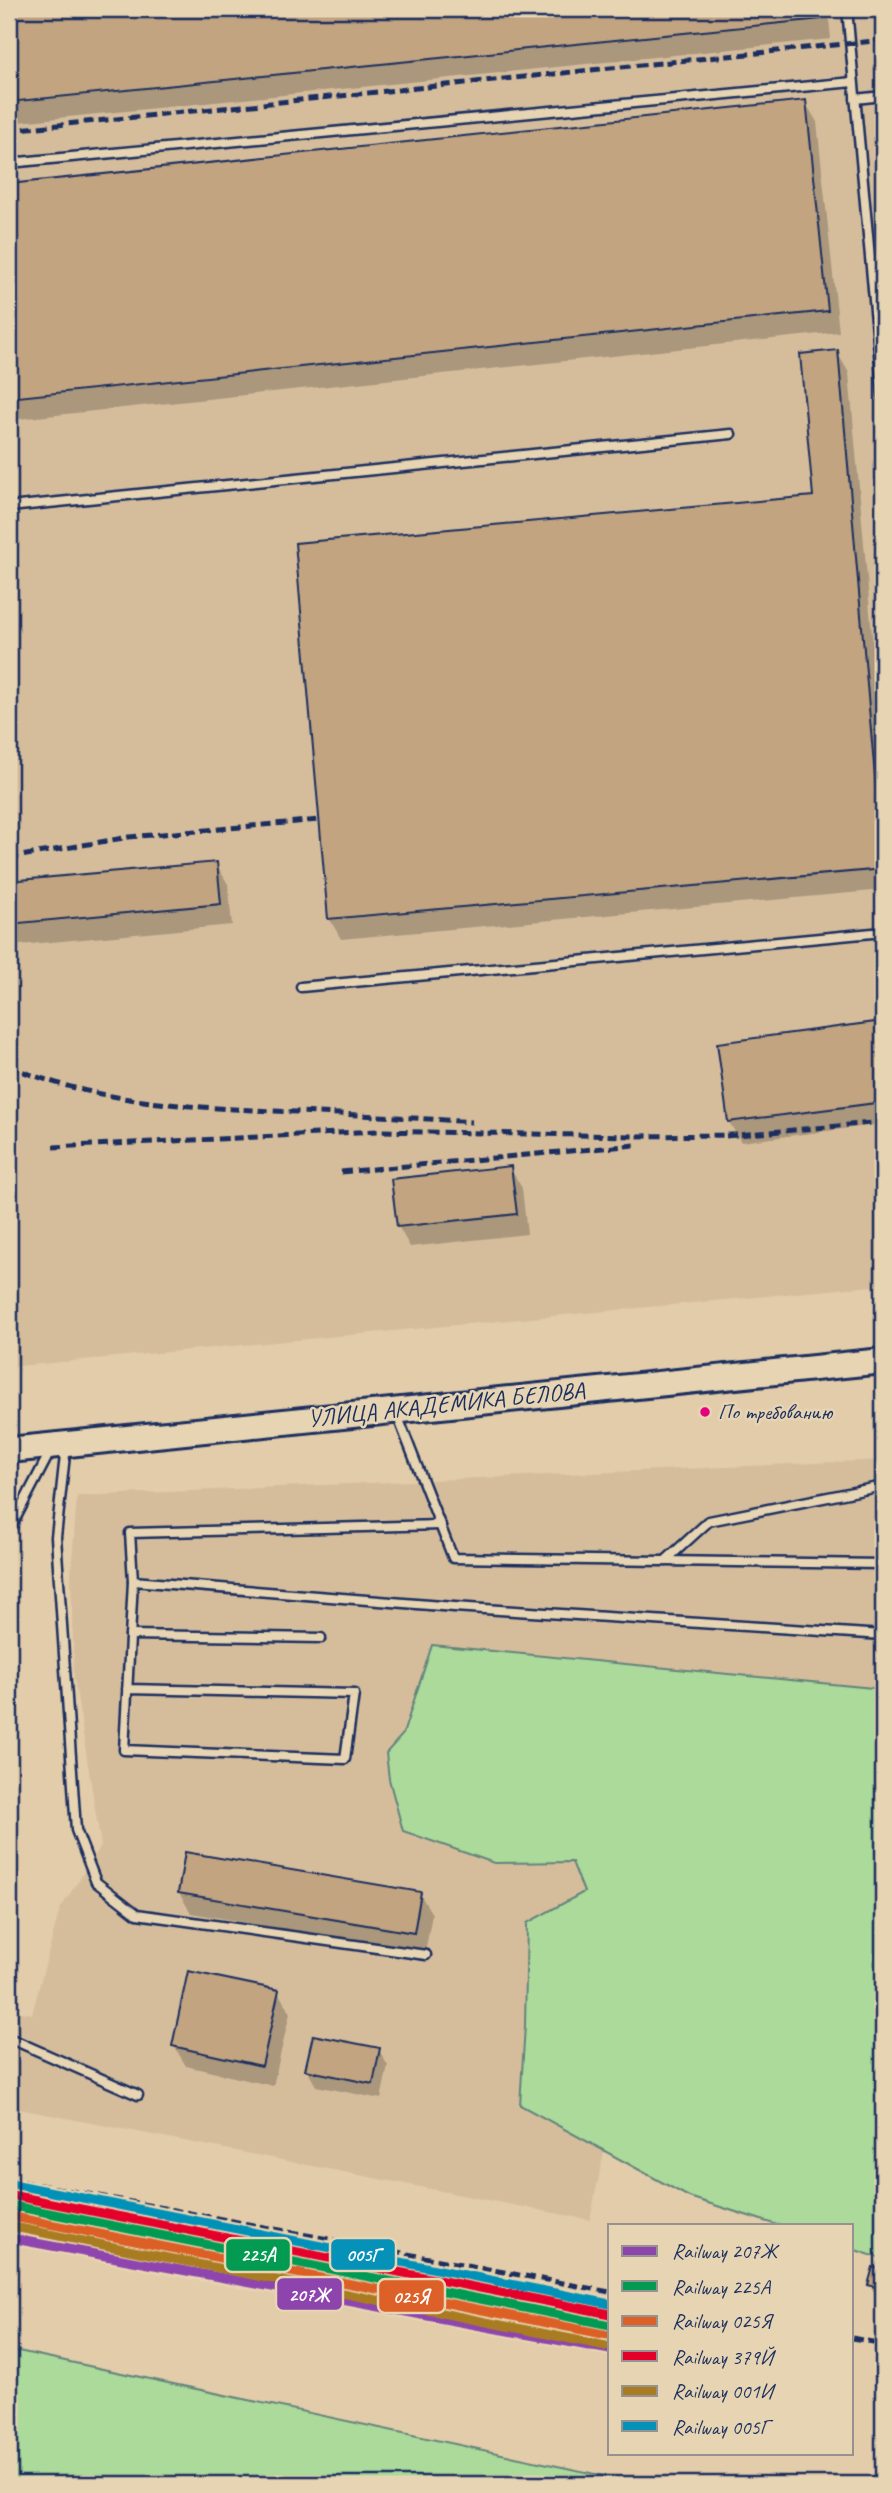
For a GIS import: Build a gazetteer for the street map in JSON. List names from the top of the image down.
{
  "streets": {
    "main road": ["УЛИЦА АКАДЕМИКА БЕЛОВА"]
  },
  "places": ["По требованию"],
  "lines": [
    "rail line 005Г",
    "rail line 379Й",
    "rail line 225А",
    "rail line 025Я",
    "rail line 001И",
    "rail line 207Ж"
  ],
  "legend": [
    "Railway 207Ж",
    "Railway 225А",
    "Railway 025Я",
    "Railway 379Й",
    "Railway 001И",
    "Railway 005Г"
  ]
}
